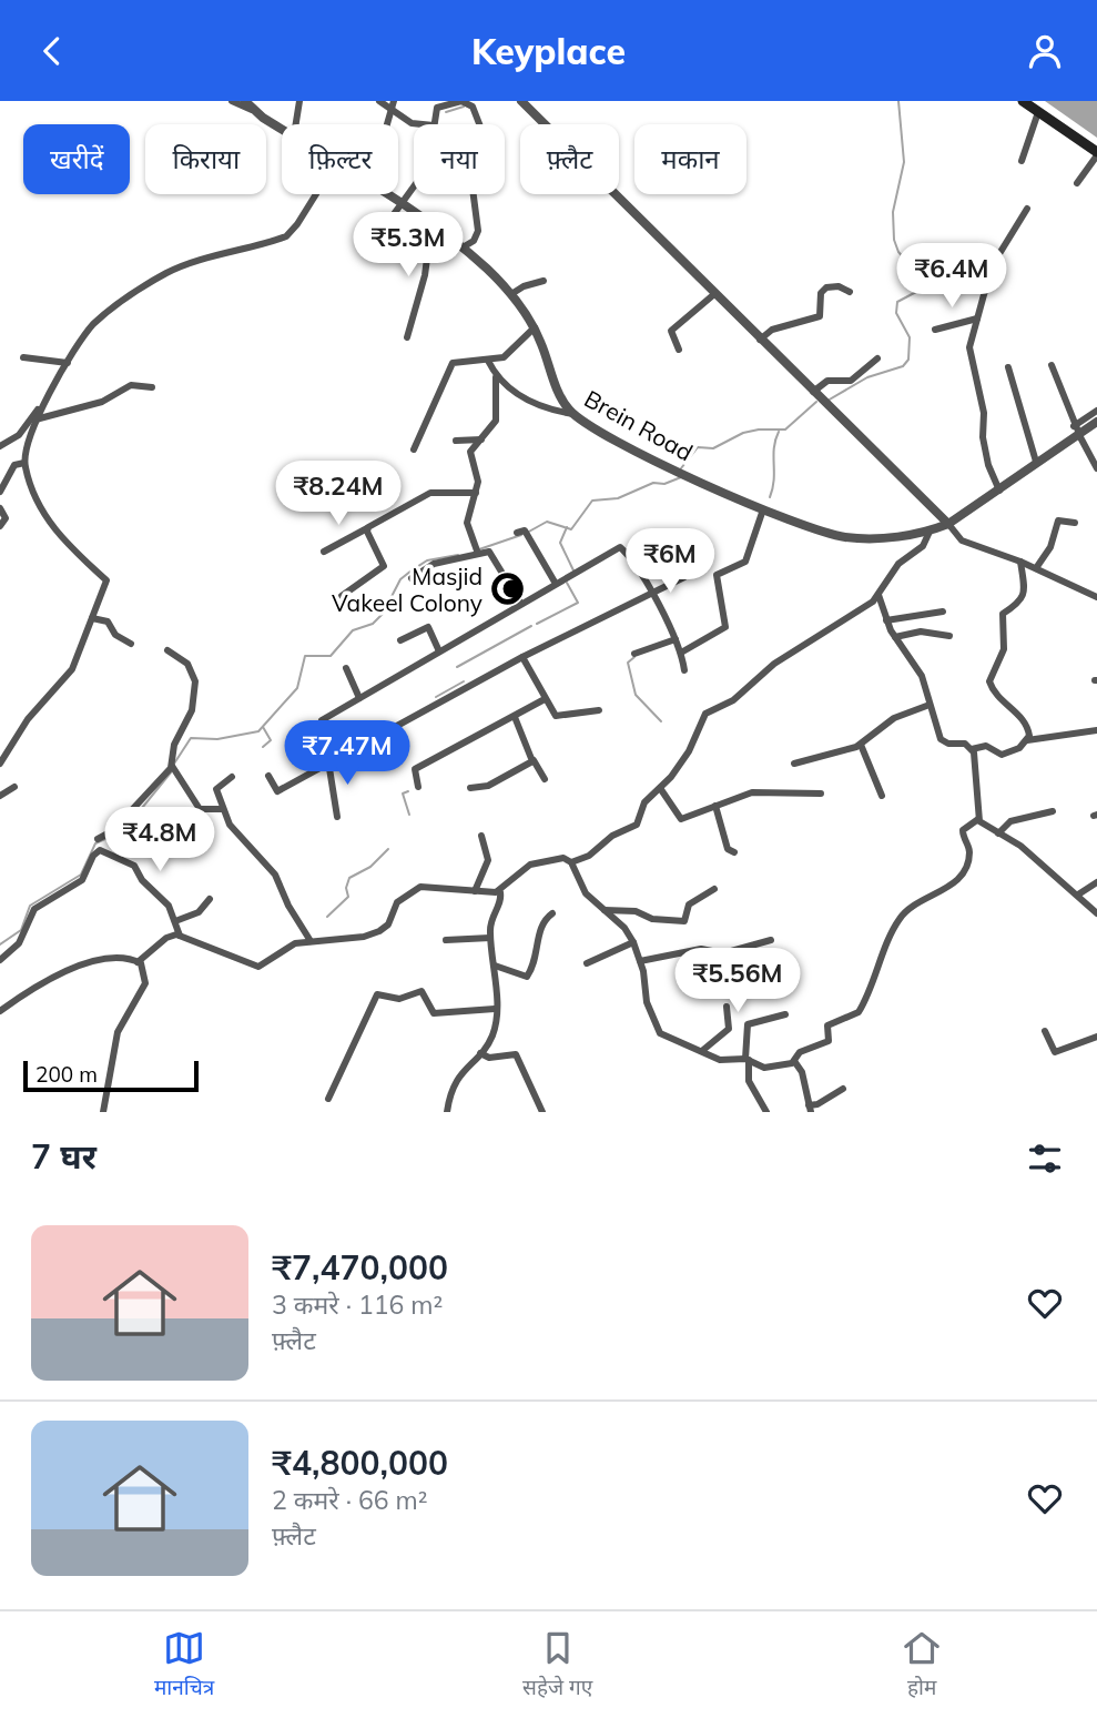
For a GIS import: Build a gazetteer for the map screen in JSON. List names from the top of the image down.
{
  "streets": {
    "street": ["Brein Road"]
  },
  "places": {
    "mosque": ["Masjid Vakeel Colony"]
  },
  "scale_bar": "200 m",
  "page": {
    "header": "Keyplace",
    "chip": [
      "खरीदें",
      "किराया",
      "फ़िल्टर",
      "नया",
      "फ़्लैट",
      "मकान"
    ],
    "price": [
      "₹5.3M",
      "₹6.4M",
      "₹8.24M",
      "₹6M",
      "₹7.47M",
      "₹4.8M",
      "₹5.56M"
    ],
    "scale": "200 m",
    "heading": "7 घर",
    "list": [
      {
        "name": "₹7,470,000",
        "note": "3 कमरे · 116 m² · फ़्लैट"
      },
      {
        "name": "₹4,800,000",
        "note": "2 कमरे · 66 m² · फ़्लैट"
      }
    ],
    "tabs": ["मानचित्र", "सहेजे गए", "होम"]
  }
}
